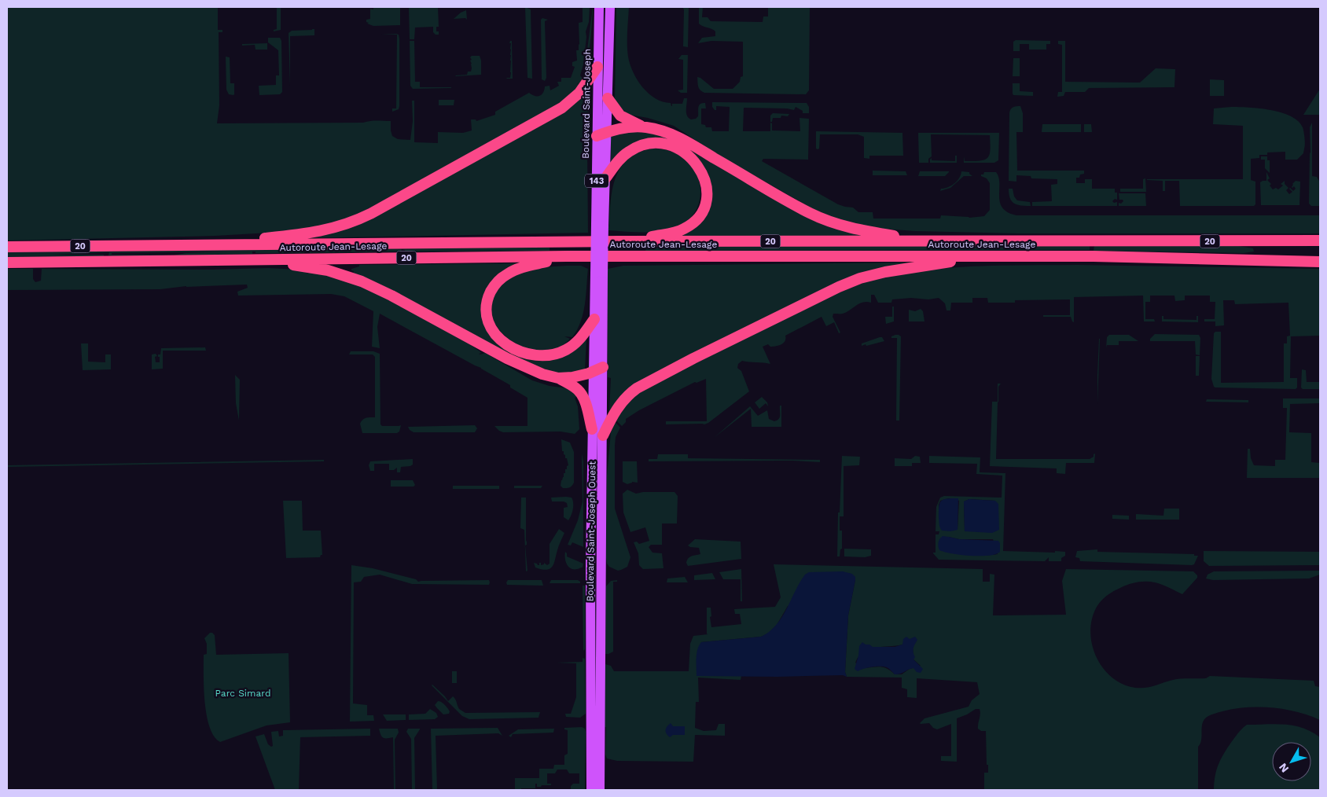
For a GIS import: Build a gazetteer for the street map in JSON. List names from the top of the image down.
{
  "streets": {
    "highway": ["20", "Autoroute Jean-Lesage"],
    "main road": ["Boulevard Saint-Joseph", "143", "Boulevard Saint-Joseph Ouest"]
  },
  "crossings": [
    ["Boulevard Saint-Joseph", "Boulevard Saint-Joseph Ouest"]
  ],
  "parks": ["Parc Simard"],
  "north": "bottom left"
}
